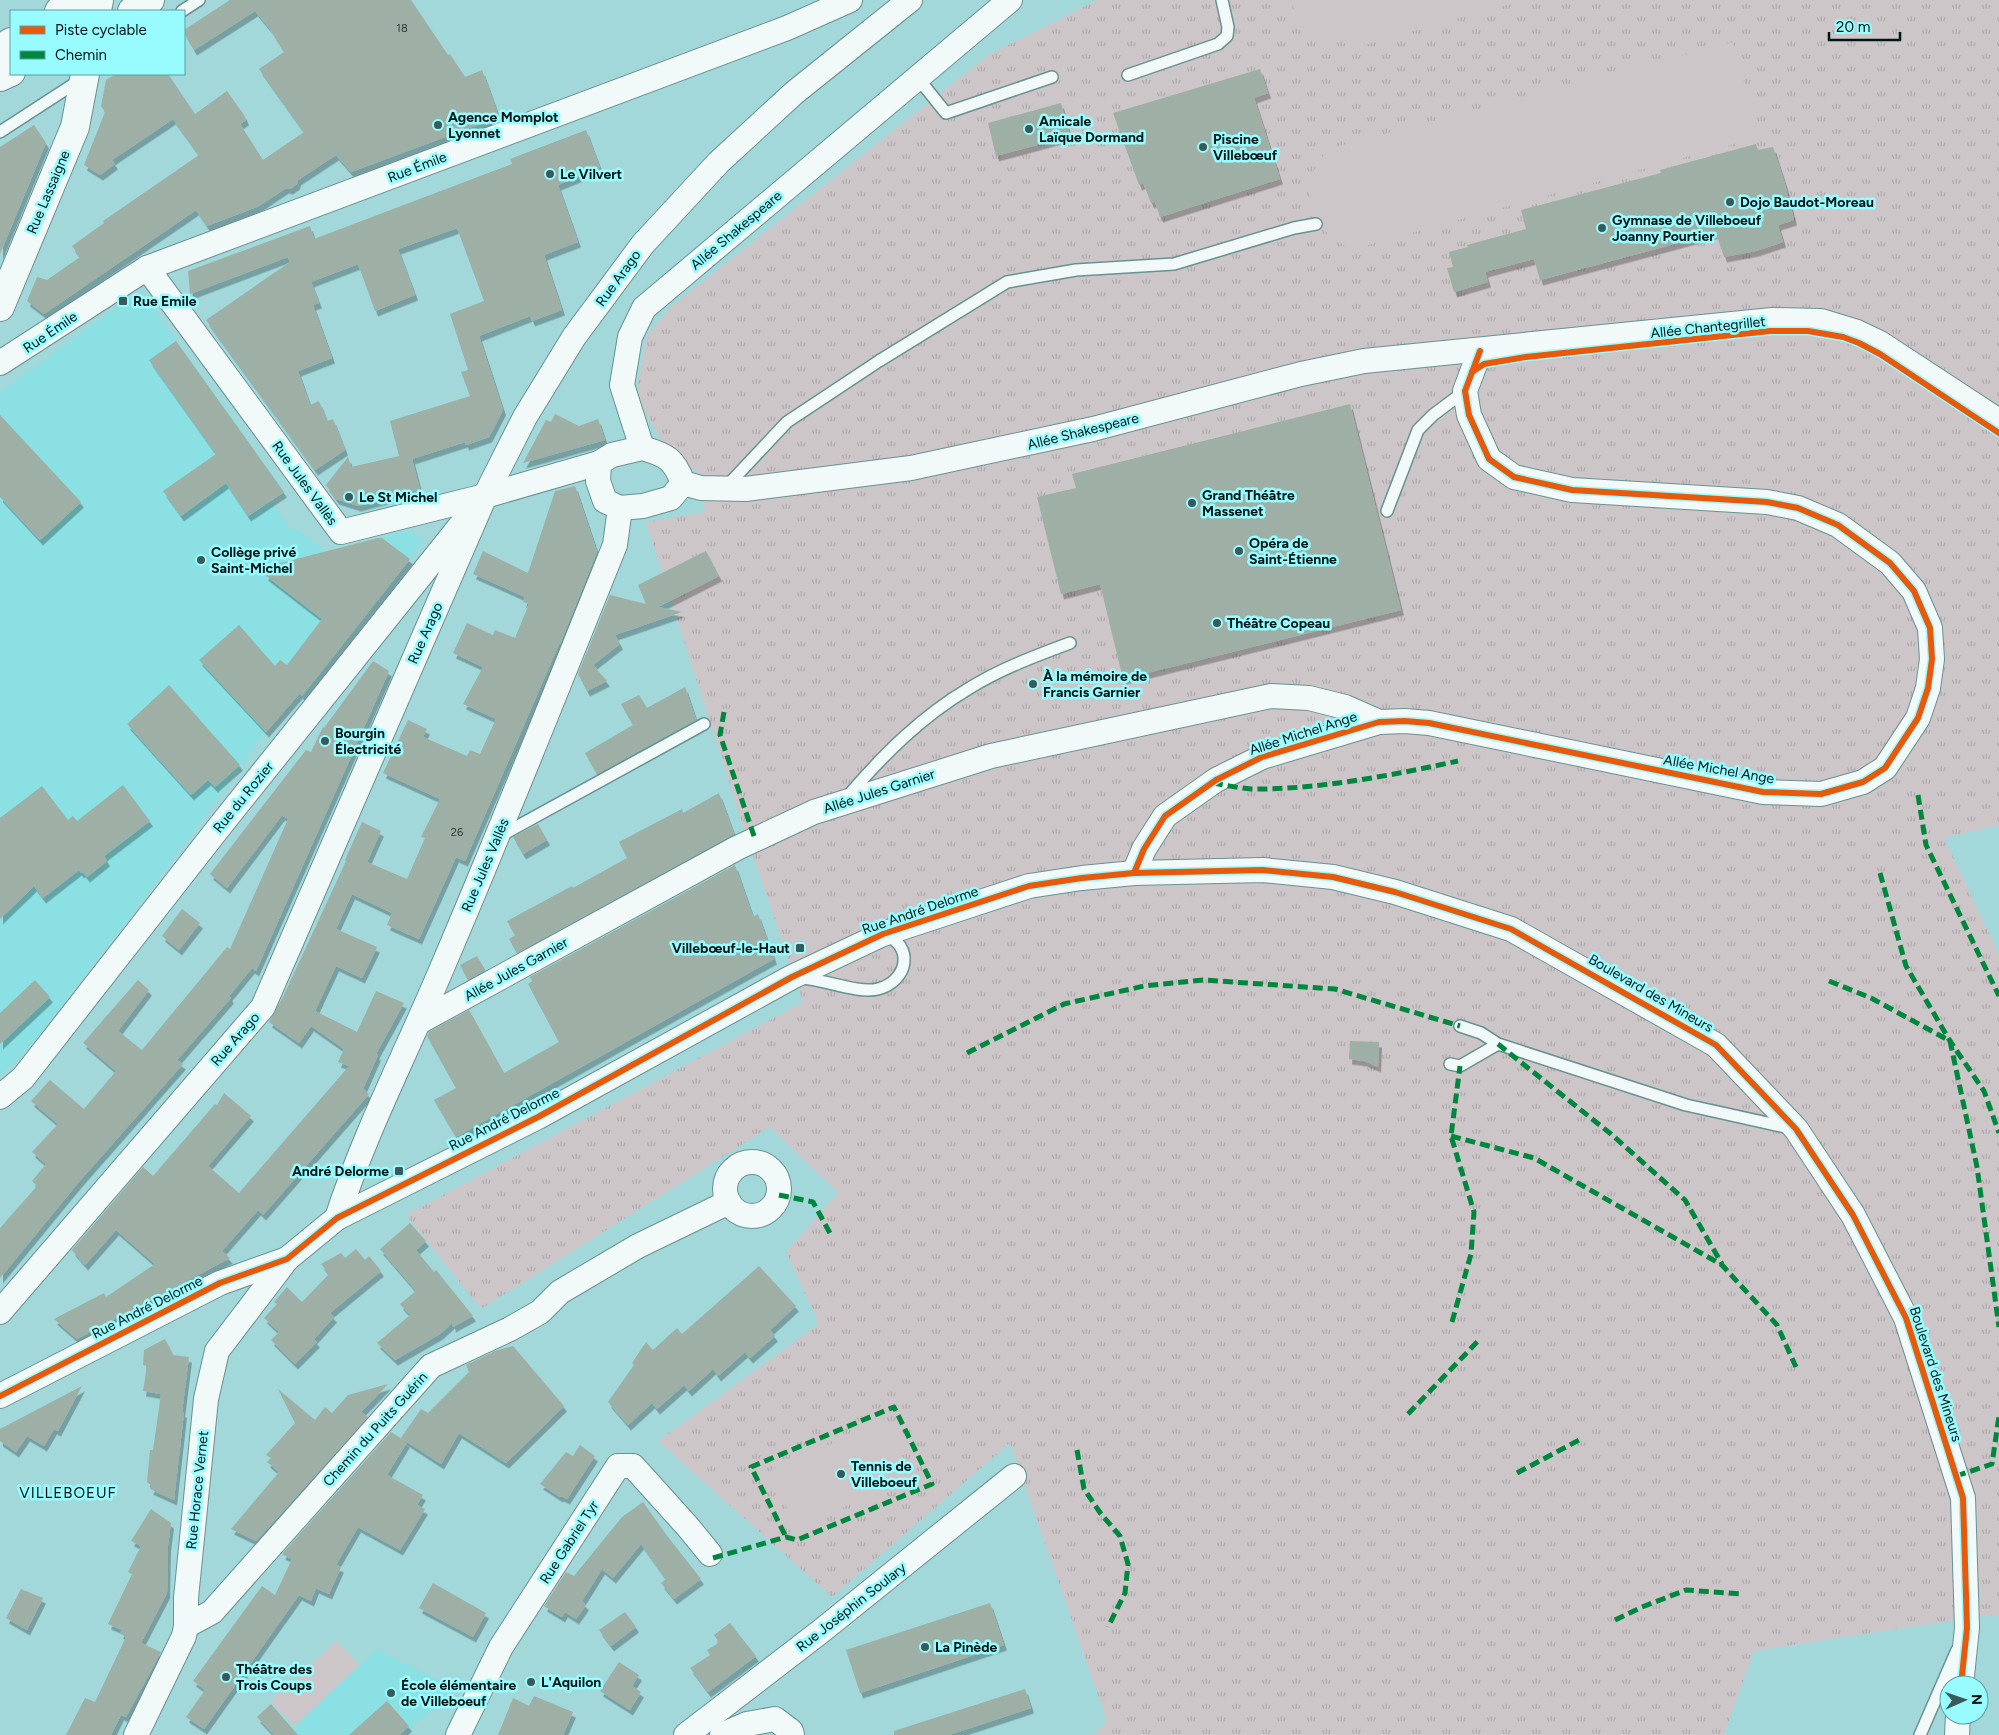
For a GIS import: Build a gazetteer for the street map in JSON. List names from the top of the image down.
{
  "streets": {
    "street": [
      "Rue Émile",
      "Rue Lassaigne",
      "Allée Shakespeare",
      "Rue Arago",
      "Allée Chantegrillet",
      "Rue Jules Vallès",
      "Allée Michel Ange",
      "Allée Jules Garnier",
      "Rue du Rozier",
      "Rue André Delorme",
      "Boulevard des Mineurs",
      "Chemin du Puits Guérin",
      "Rue Horace Vernet",
      "Rue Gabriel Tyr",
      "Rue Joséphin Soulary"
    ]
  },
  "crossings": [
    ["Rue Émile", "Rue Jules Vallès"],
    ["Allée Shakespeare", "Allée Chantegrillet"],
    ["Allée Shakespeare", "Rue Jules Vallès"],
    ["Allée Shakespeare", "Allée Michel Ange"],
    ["Rue Arago", "Rue Jules Vallès"],
    ["Rue Arago", "Rue du Rozier"],
    ["Allée Chantegrillet", "Allée Michel Ange"],
    ["Rue Jules Vallès", "Allée Jules Garnier"],
    ["Rue Jules Vallès", "Rue du Rozier"],
    ["Rue Jules Vallès", "Rue André Delorme"],
    ["Allée Michel Ange", "Allée Jules Garnier"],
    ["Allée Michel Ange", "Boulevard des Mineurs"],
    ["Rue André Delorme", "Boulevard des Mineurs"],
    ["Rue André Delorme", "Rue Horace Vernet"],
    ["Chemin du Puits Guérin", "Rue Horace Vernet"]
  ],
  "districts": ["VILLEBOEUF"],
  "places": {
    "other": [
      "Agence Momplot Lyonnet",
      "Amicale Laïque Dormand",
      "Piscine Villebœuf",
      "Le Vilvert",
      "Dojo Baudot-Moreau",
      "Gymnase de Villeboeuf Joanny Pourtier",
      "Le St Michel",
      "Grand Théâtre Massenet",
      "Opéra de Saint-Étienne",
      "Collège privé Saint-Michel",
      "Théâtre Copeau",
      "À la mémoire de Francis Garnier",
      "Bourgin Électricité",
      "Tennis de Villeboeuf",
      "La Pinède",
      "Théâtre des Trois Coups",
      "L'Aquilon",
      "École élémentaire de Villeboeuf"
    ],
    "transit": ["Rue Emile", "Villebœuf-le-Haut", "André Delorme"]
  },
  "house_numbers": ["18", "26"],
  "legend": ["Piste cyclable", "Chemin"],
  "scale_bar": "20 m",
  "north": "right"
}
